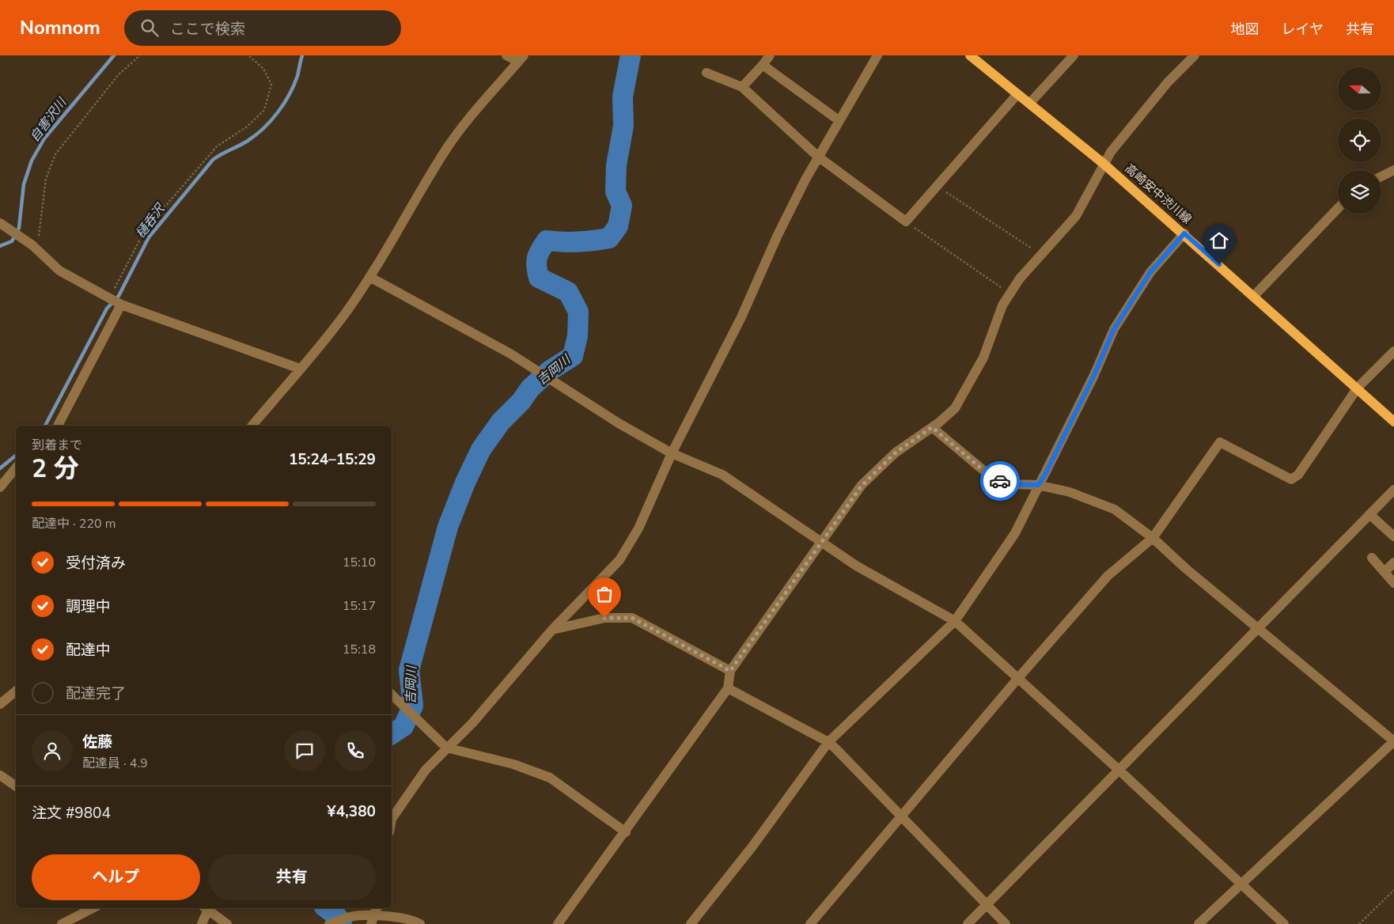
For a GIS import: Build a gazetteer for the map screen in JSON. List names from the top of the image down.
{
  "streets": {
    "main road": ["高崎安中渋川線"]
  },
  "water": ["自害沢川", "樋呑沢", "吉岡川"],
  "north": "left",
  "page": {
    "header": "Nomnom",
    "search": "ここで検索",
    "nav": ["地図", "レイヤ", "共有"],
    "heading": ["2 分", "到着まで", "15:24–15:29"],
    "panel": [
      "佐藤",
      "配達員 · 4.9",
      "注文 #9804",
      "¥4,380"
    ],
    "bar": "配達中 · 220 m",
    "list": [
      ["受付済み", "15:10"],
      ["調理中", "15:17"],
      ["配達中", "15:18"],
      "配達完了"
    ],
    "buttons": ["ヘルプ", "共有"]
  }
}
